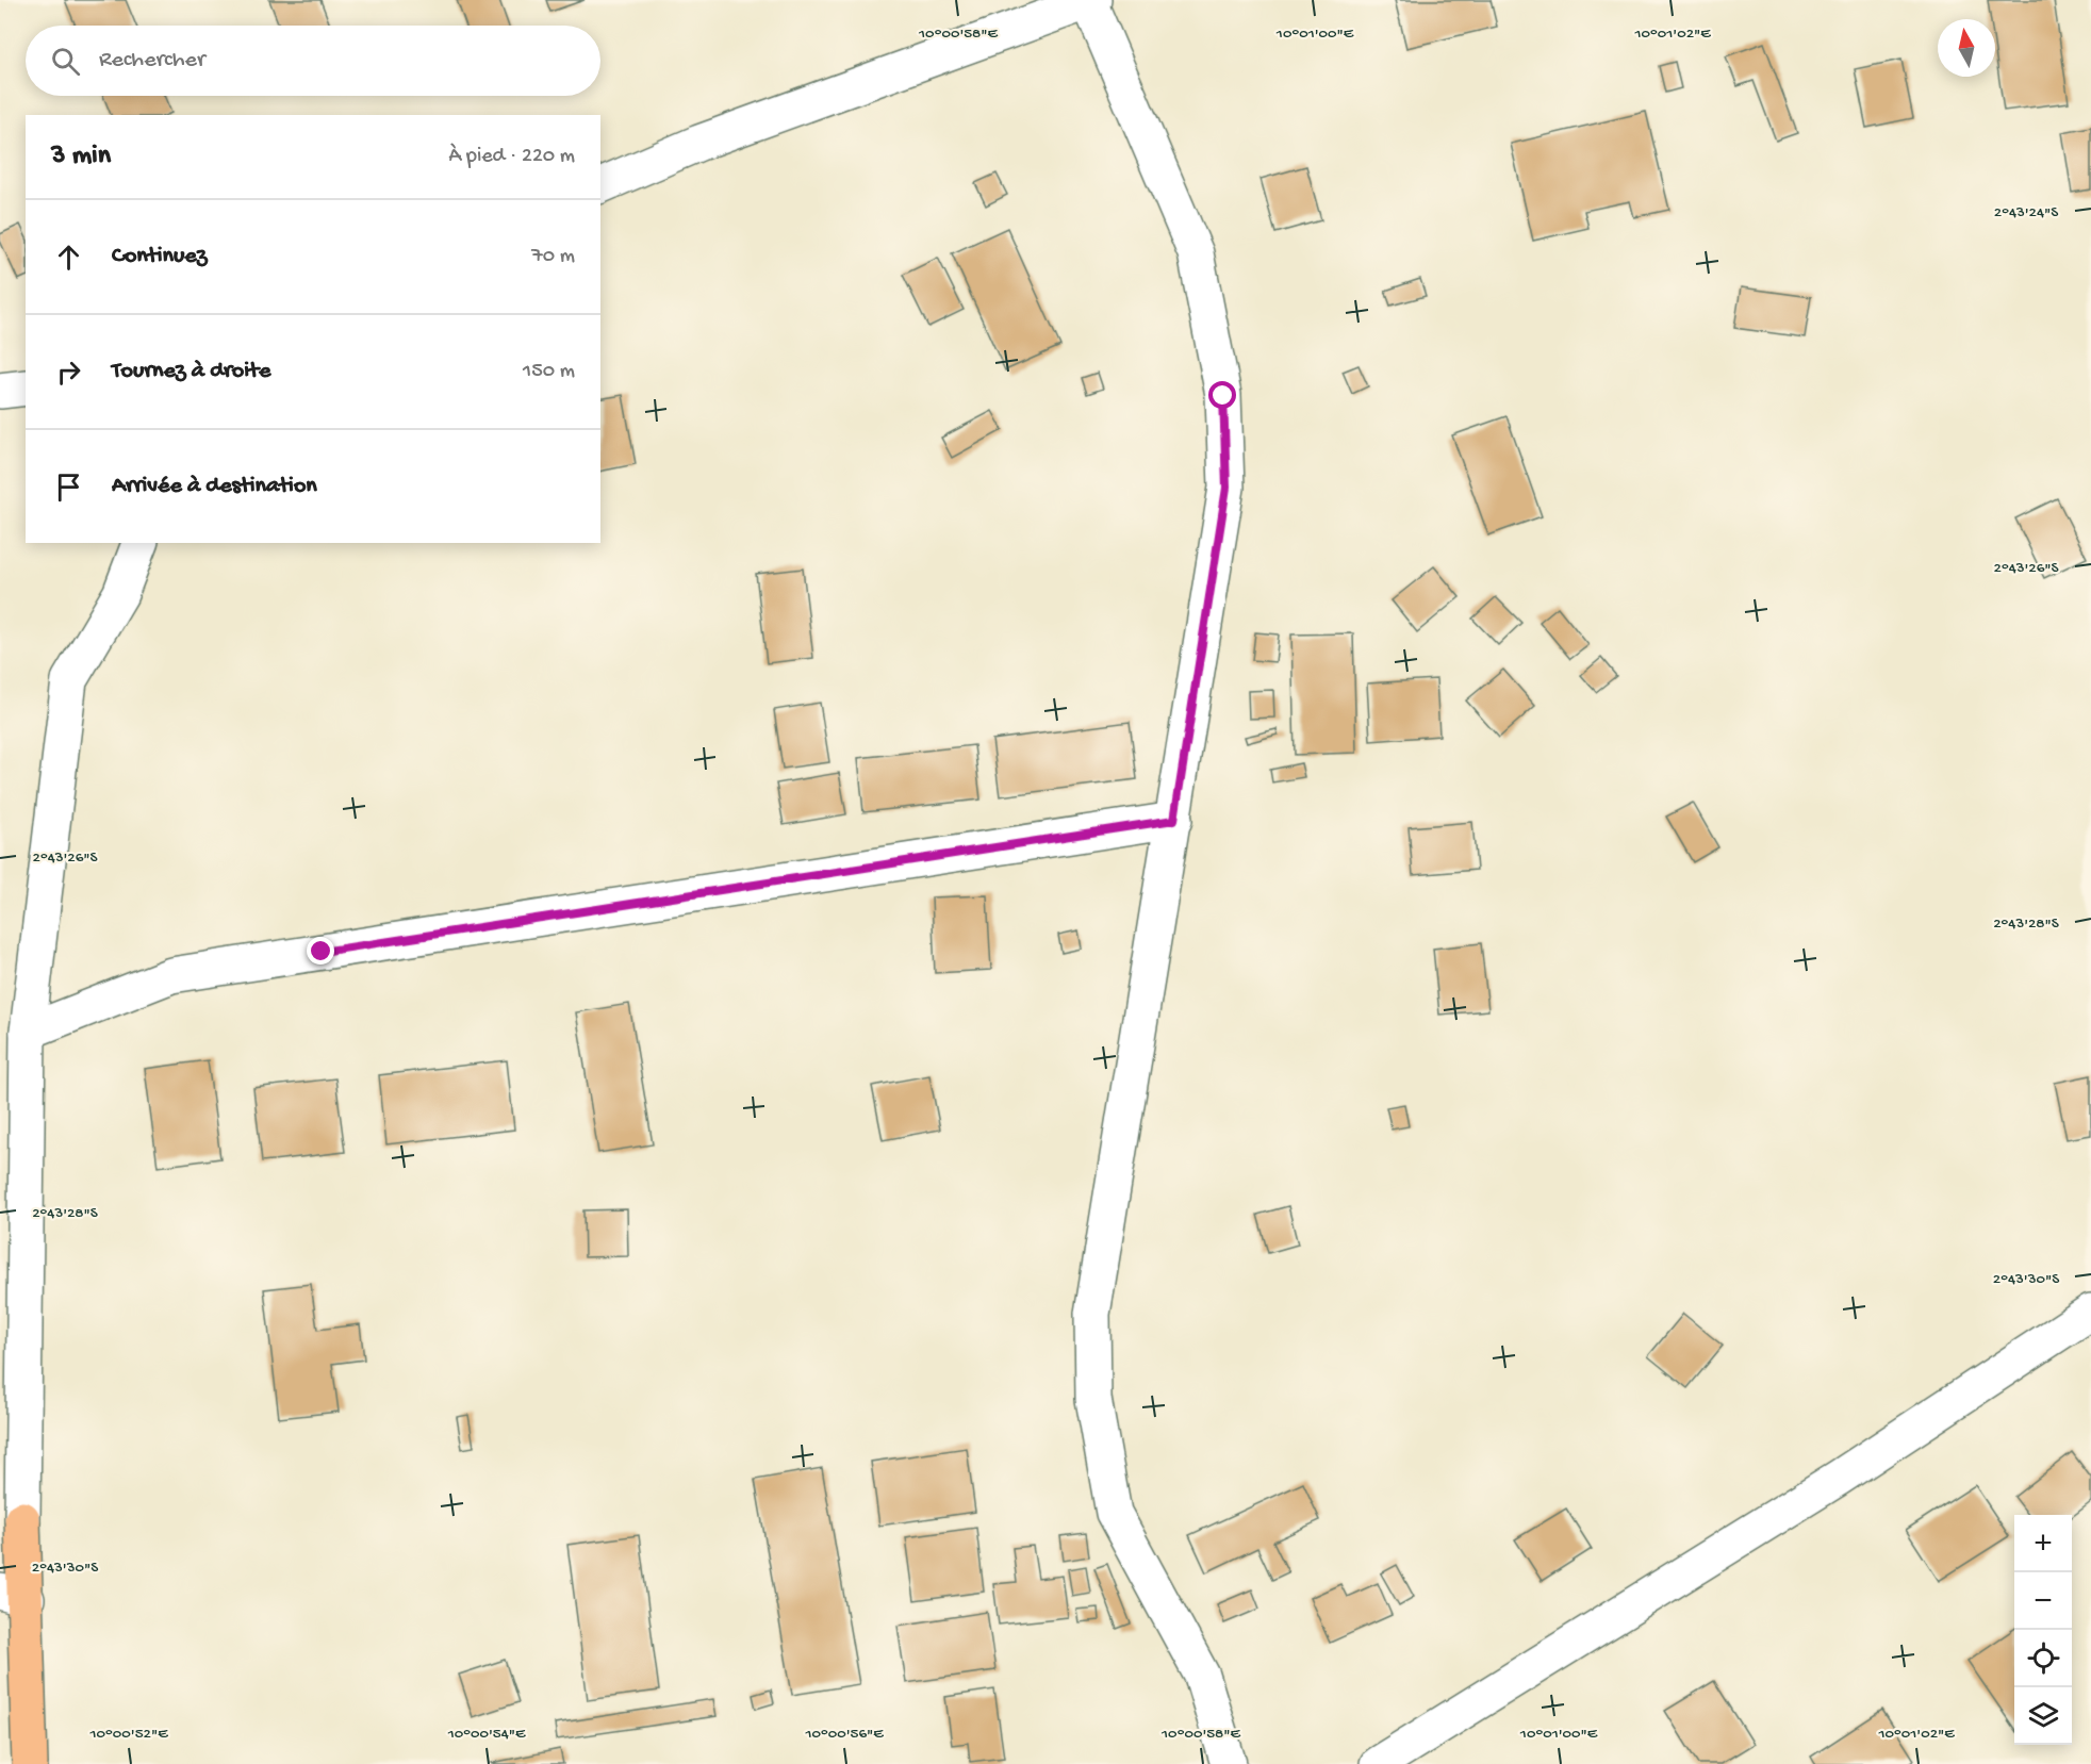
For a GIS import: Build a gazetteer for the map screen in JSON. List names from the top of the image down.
{
  "north": "top",
  "page": {
    "search": "Rechercher",
    "heading": ["3 min", "À pied · 220 m"],
    "list": [
      ["Continuez", "70 m"],
      ["Tournez à droite", "150 m"],
      "Arrivée à destination"
    ],
    "map_buttons": ["+", "−"]
  },
  "coordinates": [
    "10°00'58\"E",
    "10°01'00\"E",
    "10°01'02\"E",
    "2°43'24\"S",
    "2°43'26\"S",
    "2°43'28\"S",
    "2°43'30\"S",
    "10°00'52\"E",
    "10°00'54\"E",
    "10°00'56\"E"
  ]
}
